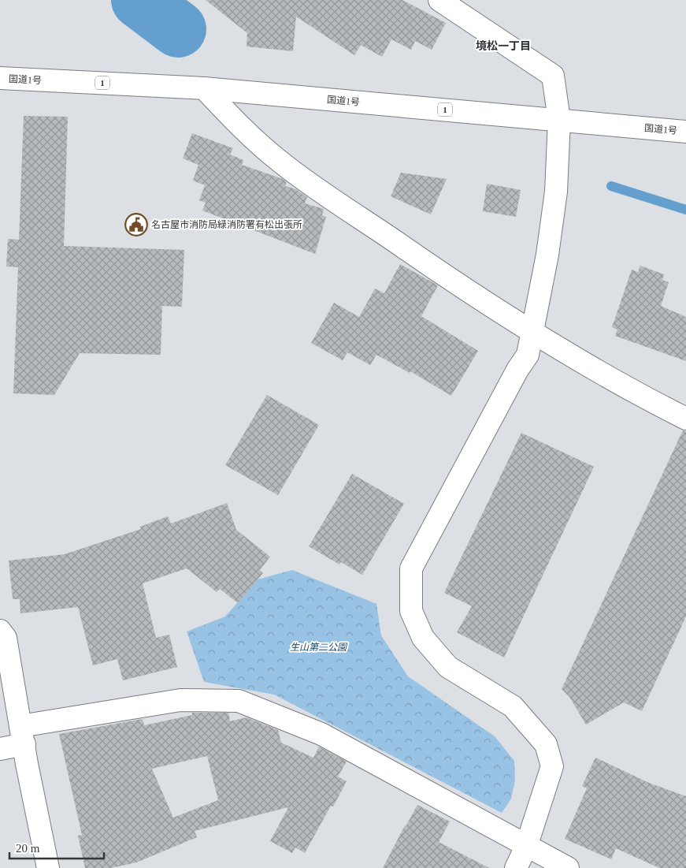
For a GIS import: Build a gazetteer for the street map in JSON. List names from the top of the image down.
{
  "streets": {
    "main road": ["国道1号", "1"]
  },
  "districts": ["境松一丁目"],
  "parks": ["生山第二公園"],
  "places": {
    "public building": ["名古屋市消防局緑消防署有松出張所"]
  },
  "scale_bar": "20 m"
}
